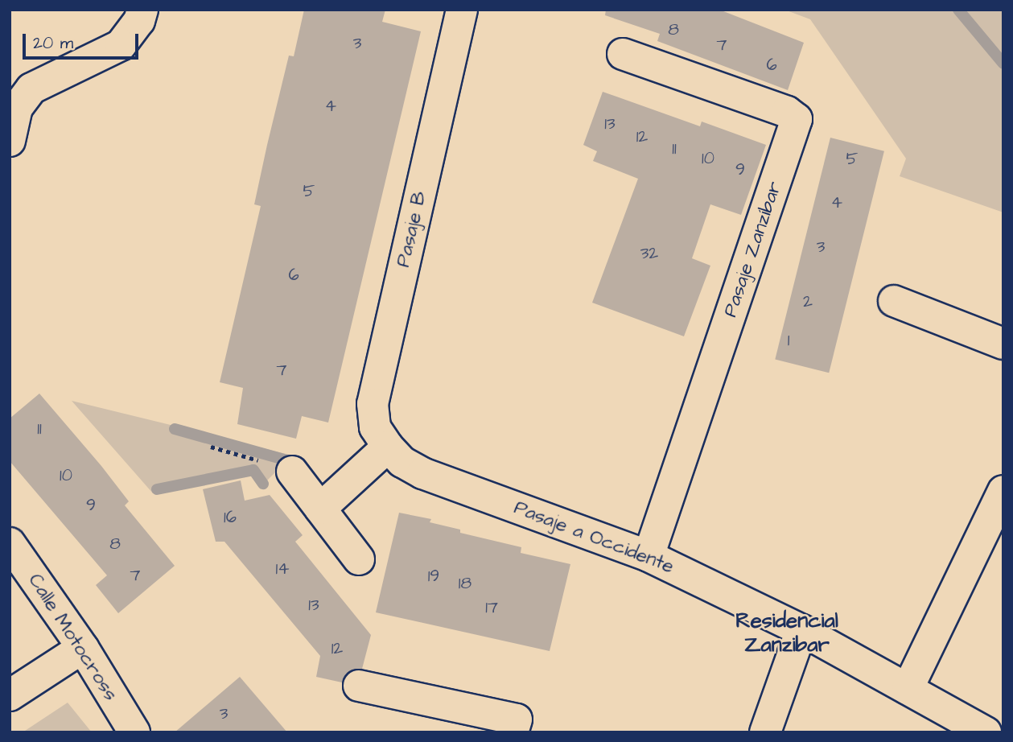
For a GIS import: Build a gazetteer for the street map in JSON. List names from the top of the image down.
{
  "streets": {
    "street": [
      "Pasaje B",
      "Pasaje Zanzíbar",
      "Pasaje a Occidente",
      "Calle Motocross"
    ]
  },
  "crossings": [
    ["Pasaje B", "Pasaje a Occidente"],
    ["Pasaje Zanzíbar", "Pasaje a Occidente"]
  ],
  "districts": ["Residencial Zanzibar"],
  "house_numbers": [
    "8",
    "3",
    "7",
    "6",
    "4",
    "13",
    "12",
    "11",
    "10",
    "5",
    "9",
    "5",
    "4",
    "3",
    "32",
    "6",
    "2",
    "1",
    "7",
    "11",
    "10",
    "9",
    "16",
    "8",
    "14",
    "7",
    "19",
    "18",
    "13",
    "17",
    "12",
    "3"
  ],
  "scale_bar": "20 m"
}
